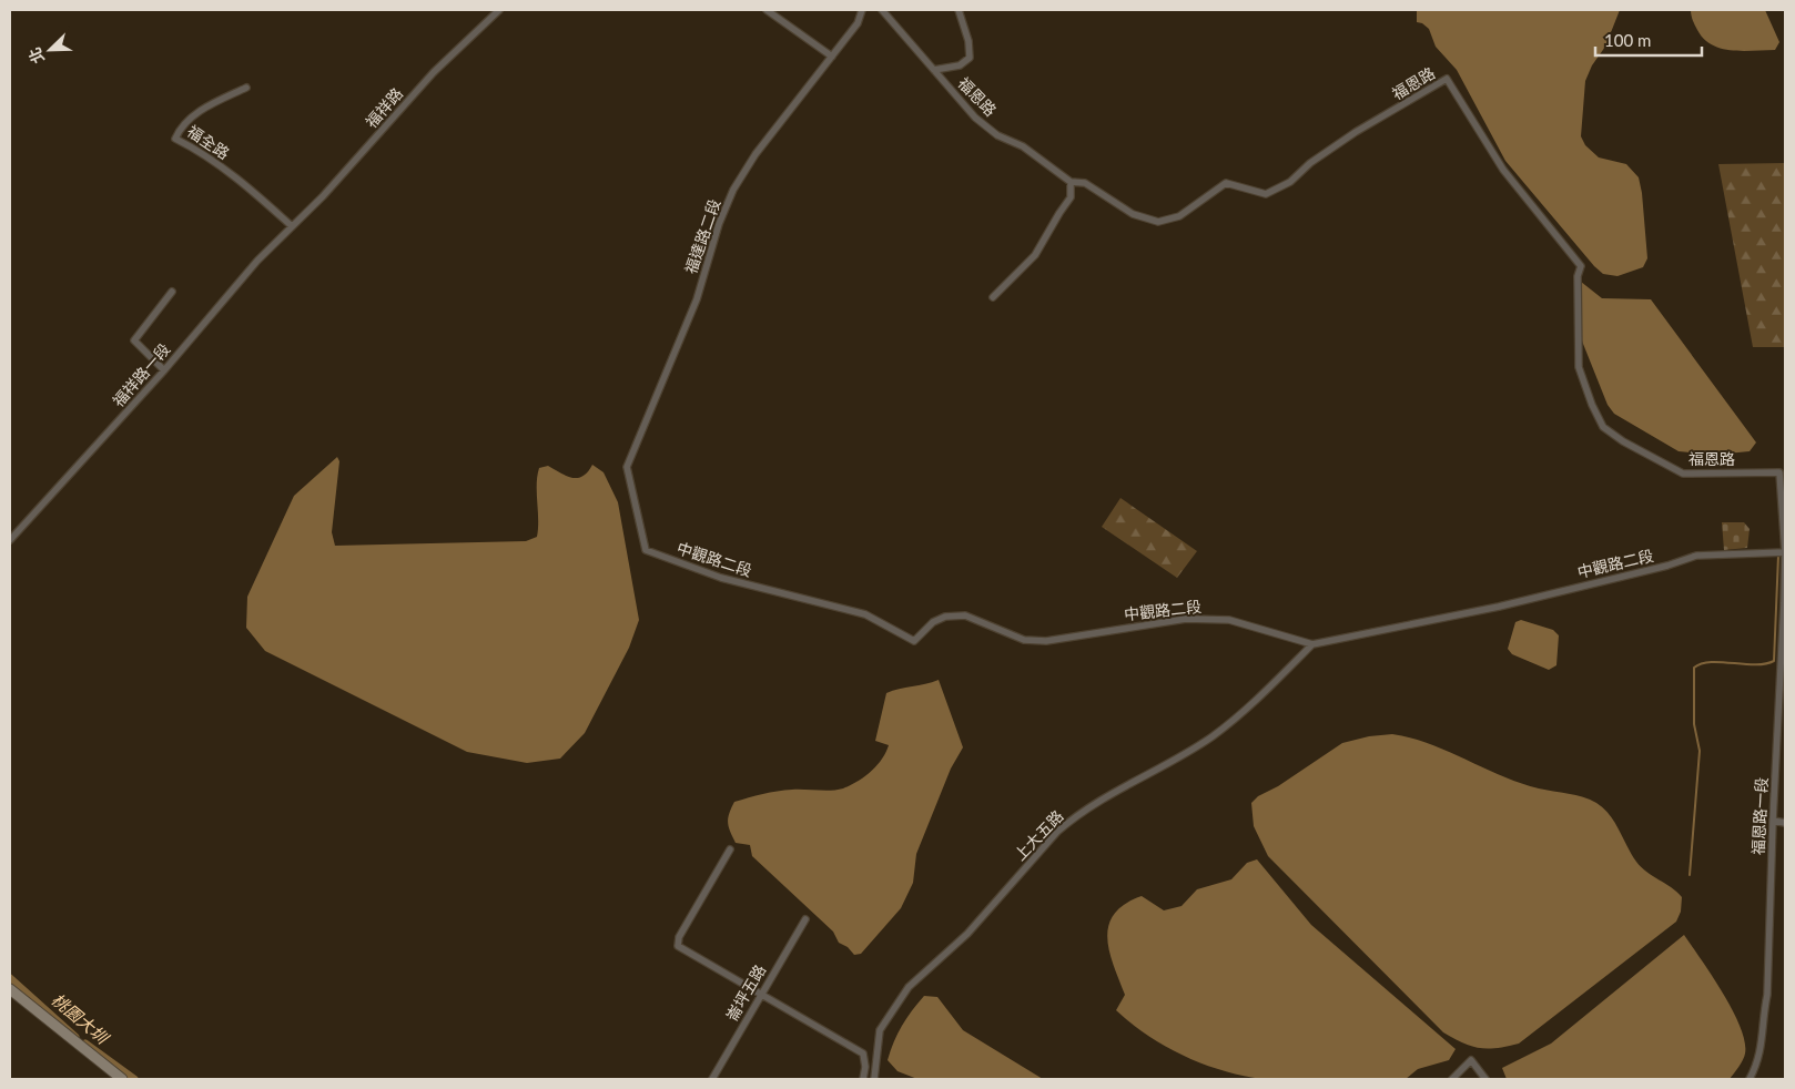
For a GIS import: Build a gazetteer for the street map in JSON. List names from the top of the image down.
{
  "streets": {
    "street": [
      "福恩路",
      "福祥路",
      "福全路",
      "福達路二段",
      "福祥路一段",
      "中觀路二段",
      "福恩路一段",
      "上大五路",
      "崙坪五路"
    ]
  },
  "crossings": [
    ["福恩路", "中觀路二段"],
    ["福恩路", "福恩路一段"],
    ["福祥路", "福全路"],
    ["福祥路", "福祥路一段"],
    ["福全路", "福祥路一段"],
    ["福達路二段", "中觀路二段"],
    ["中觀路二段", "福恩路一段"],
    ["中觀路二段", "上大五路"]
  ],
  "water": ["桃園大圳"],
  "scale_bar": "100 m",
  "north": "bottom left"
}
